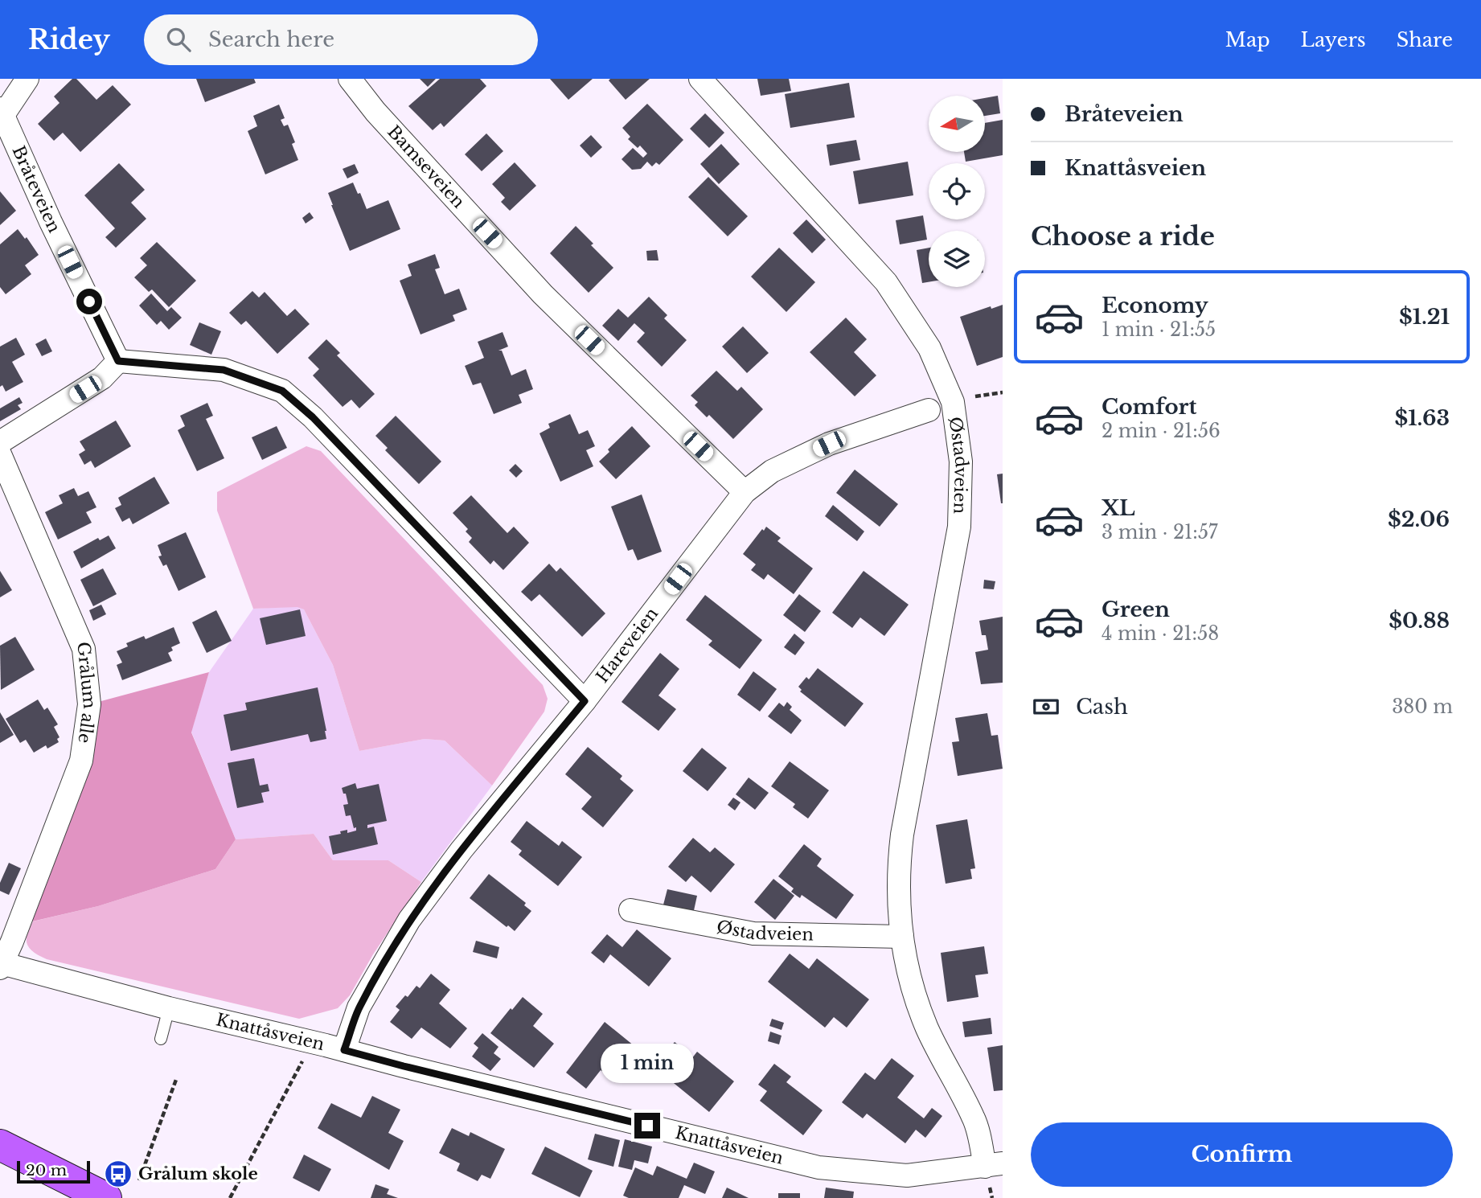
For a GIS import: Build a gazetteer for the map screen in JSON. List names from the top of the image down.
{
  "streets": {
    "street": [
      "Bamseveien",
      "Bråteveien",
      "Østadveien",
      "Hareveien",
      "Grålum alle",
      "Knattåsveien"
    ]
  },
  "crossings": [
    ["Bamseveien", "Hareveien"],
    ["Østadveien", "Knattåsveien"],
    ["Hareveien", "Knattåsveien"],
    ["Grålum alle", "Knattåsveien"]
  ],
  "places": {
    "bus stop": ["Grålum skole"]
  },
  "scale_bar": "20 m",
  "north": "left",
  "page": {
    "header": "Ridey",
    "search": "Search here",
    "nav": ["Map", "Layers", "Share"],
    "banner": ["Bråteveien", "Knattåsveien"],
    "heading": "Choose a ride",
    "list": [
      {
        "name": "Economy",
        "note": "1 min · 21:55",
        "value": "$1.21"
      },
      {
        "name": "Comfort",
        "note": "2 min · 21:56",
        "value": "$1.63"
      },
      {
        "name": "XL",
        "note": "3 min · 21:57",
        "value": "$2.06"
      },
      {
        "name": "Green",
        "note": "4 min · 21:58",
        "value": "$0.88"
      }
    ],
    "pay": ["Cash", "380 m"],
    "bubble": "1 min",
    "buttons": "Confirm",
    "scale": "20 m"
  }
}
